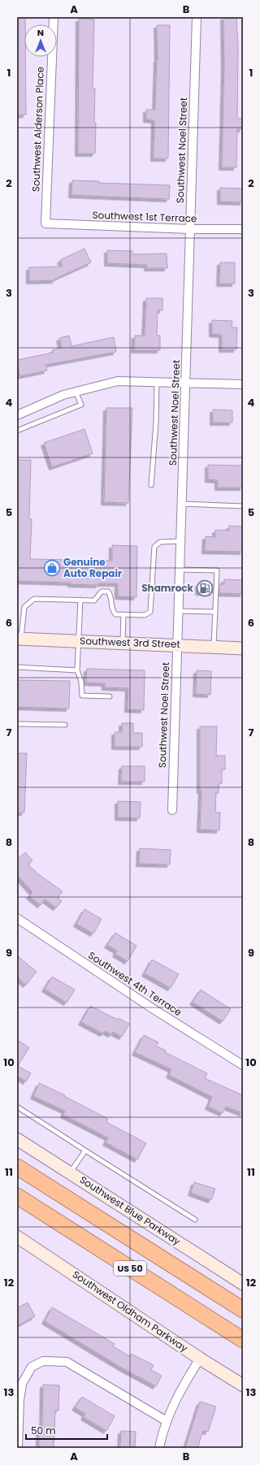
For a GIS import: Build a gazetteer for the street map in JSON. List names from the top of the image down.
{
  "streets": {
    "highway": ["US 50"],
    "street": [
      "Southwest Alderson Place",
      "Southwest Noel Street",
      "Southwest 1st Terrace",
      "Southwest 3rd Street",
      "Southwest 4th Terrace",
      "Southwest Blue Parkway",
      "Southwest Oldham Parkway"
    ]
  },
  "crossings": [
    ["Southwest Alderson Place", "Southwest 1st Terrace"],
    ["Southwest Noel Street", "Southwest 1st Terrace"],
    ["Southwest Noel Street", "Southwest 3rd Street"]
  ],
  "places": {
    "shop": ["Genuine Auto Repair"],
    "fuel station": ["Shamrock"]
  },
  "scale_bar": "50 m",
  "north": "top",
  "grid": {
    "columns": ["A", "B"],
    "rows": [
      "1",
      "2",
      "3",
      "4",
      "5",
      "6",
      "7",
      "8",
      "9",
      "10",
      "11",
      "12",
      "13"
    ]
  }
}
